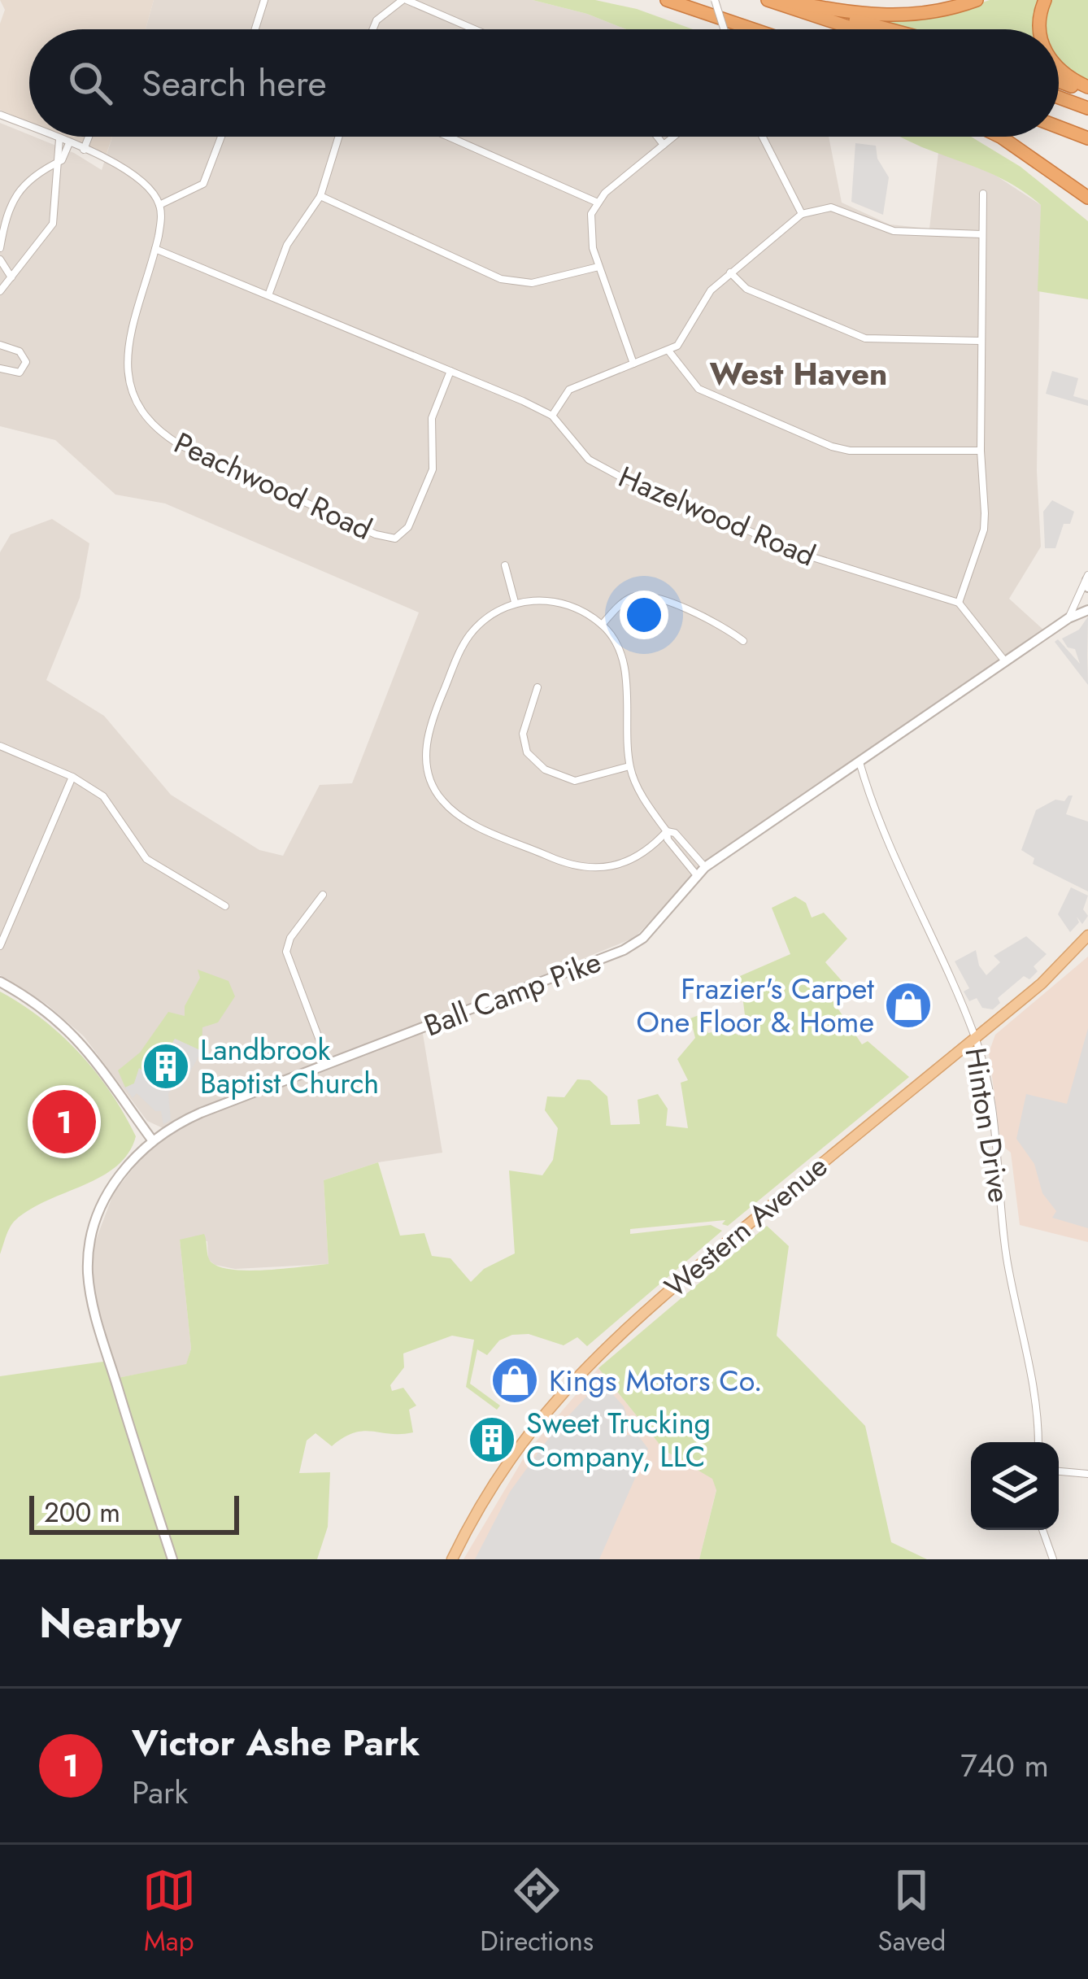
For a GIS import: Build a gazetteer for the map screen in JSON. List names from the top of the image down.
{
  "streets": {
    "main road": ["Western Avenue"],
    "street": [
      "Peachwood Road",
      "Hazelwood Road",
      "Ball Camp Pike",
      "Hinton Drive"
    ]
  },
  "crossings": [
    ["Peachwood Road", "Hazelwood Road"],
    ["Ball Camp Pike", "Hinton Drive"],
    ["Hinton Drive", "Western Avenue"]
  ],
  "districts": ["West Haven"],
  "places": {
    "shop": ["Frazier's Carpet One Floor & Home", "Kings Motors Co."],
    "building": ["Landbrook Baptist Church", "Sweet Trucking Company, LLC"]
  },
  "scale_bar": "200 m",
  "page": {
    "search": "Search here",
    "pins": "1",
    "scale": "200 m",
    "heading": "Nearby",
    "list": [
      {
        "mark": "1",
        "name": "Victor Ashe Park",
        "note": "Park",
        "value": "740 m"
      }
    ],
    "nav": ["Map", "Directions", "Saved"]
  }
}
